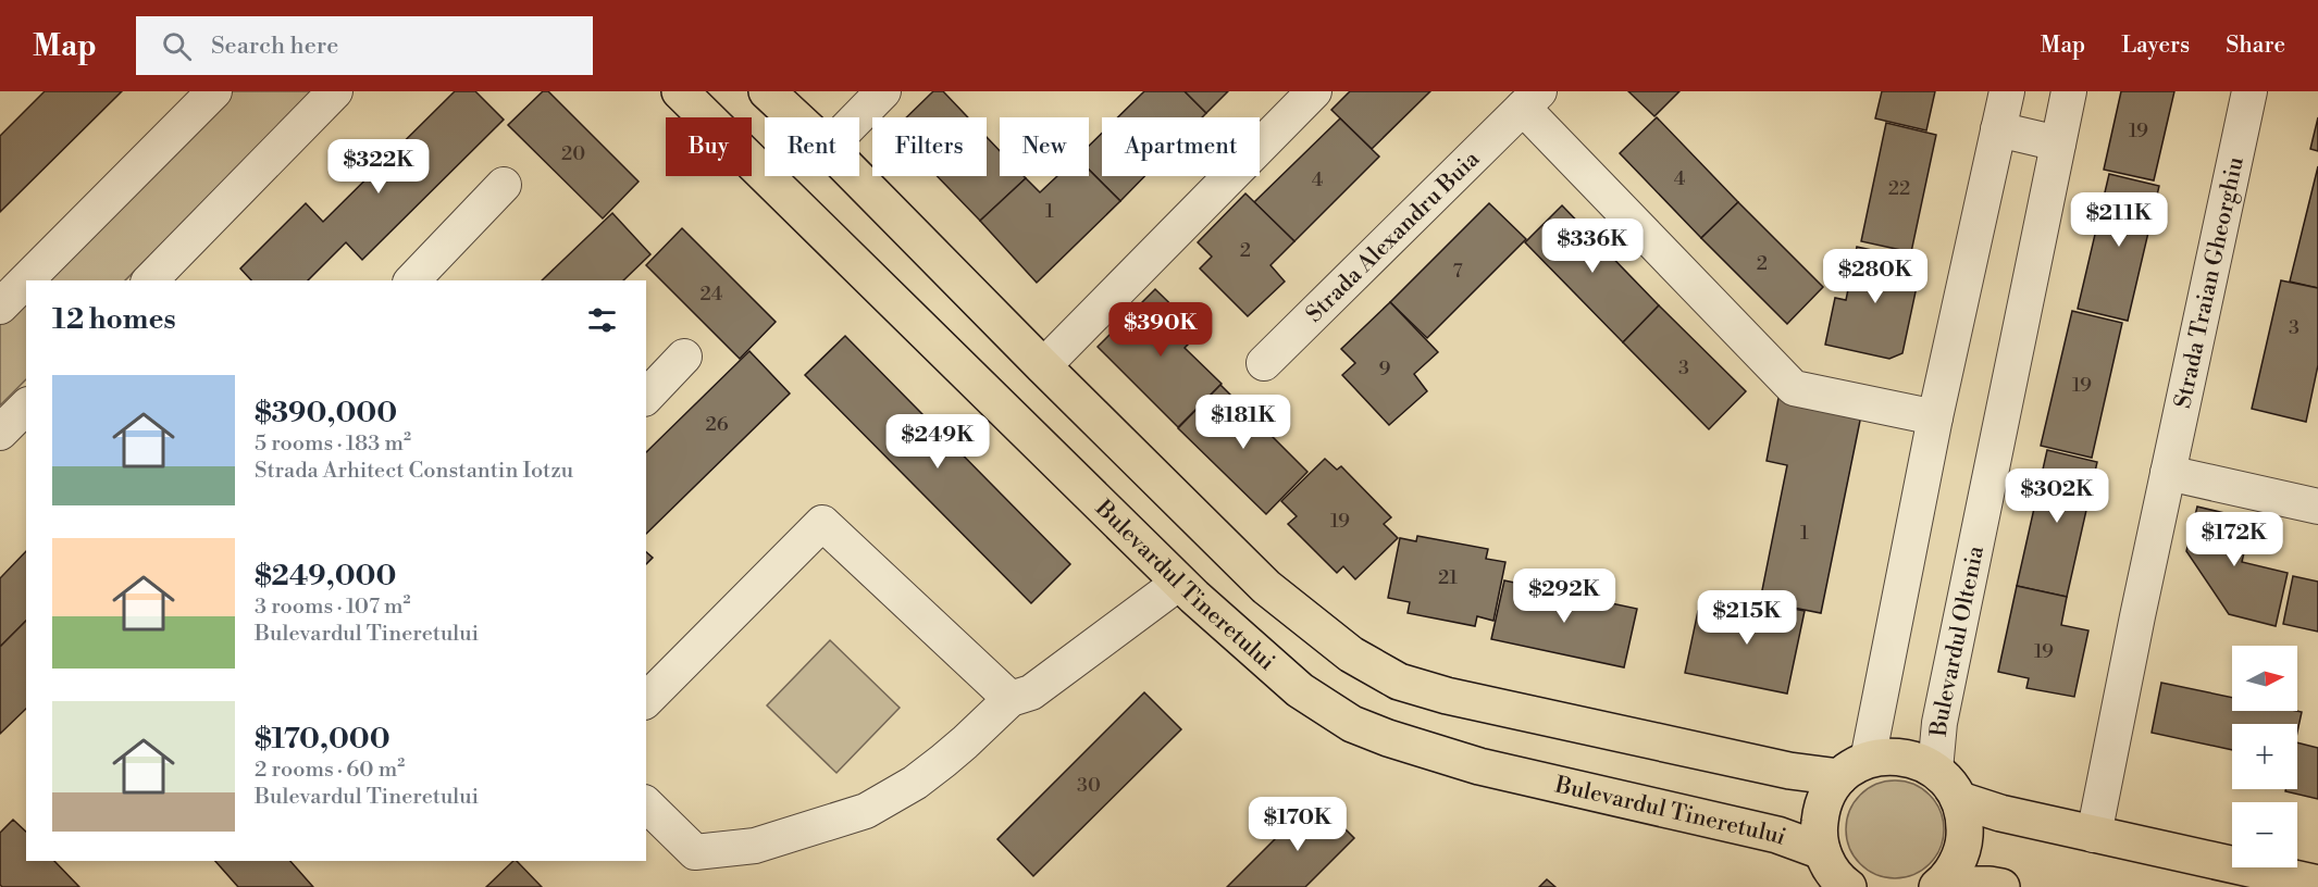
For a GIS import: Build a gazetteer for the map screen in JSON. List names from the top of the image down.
{
  "streets": {
    "main road": ["Bulevardul Tineretului"],
    "street": ["Strada Alexandru Buia", "Strada Traian Gheorghiu", "Bulevardul Oltenia"]
  },
  "house_numbers": [
    "19",
    "20",
    "4",
    "4",
    "22",
    "1",
    "2",
    "2",
    "7",
    "24",
    "3",
    "3",
    "9",
    "19",
    "26",
    "19",
    "1",
    "21",
    "19",
    "30"
  ],
  "north": "right",
  "page": {
    "header": "Map",
    "search": "Search here",
    "nav": ["Map", "Layers", "Share"],
    "chip": [
      "Buy",
      "Rent",
      "Filters",
      "New",
      "Apartment"
    ],
    "price": [
      "$322K",
      "$211K",
      "$336K",
      "$280K",
      "$390K",
      "$181K",
      "$249K",
      "$302K",
      "$172K",
      "$292K",
      "$215K",
      "$170K"
    ],
    "heading": "12 homes",
    "list": [
      {
        "name": "$390,000",
        "note": "5 rooms · 183 m² · Strada Arhitect Constantin Iotzu"
      },
      {
        "name": "$249,000",
        "note": "3 rooms · 107 m² · Bulevardul Tineretului"
      },
      {
        "name": "$170,000",
        "note": "2 rooms · 60 m² · Bulevardul Tineretului"
      }
    ],
    "map_buttons": ["+", "−"]
  }
}
